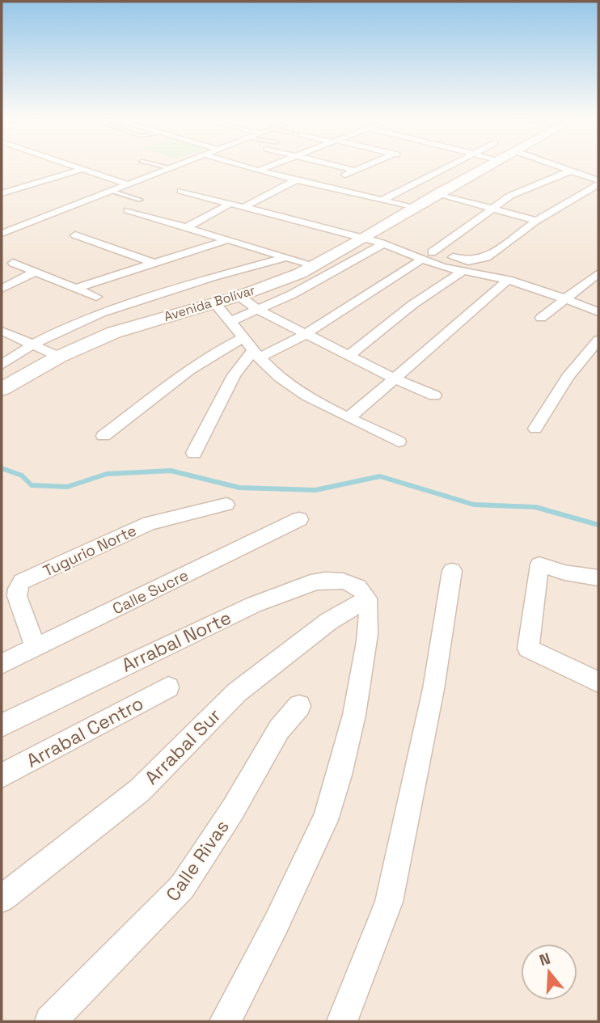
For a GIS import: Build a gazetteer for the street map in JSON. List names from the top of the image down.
{
  "streets": {
    "main road": ["Avenida Bolívar"],
    "street": [
      "Tugurio Norte",
      "Calle Sucre",
      "Arrabal Norte",
      "Arrabal Centro",
      "Arrabal Sur",
      "Calle Rivas"
    ]
  },
  "crossings": [
    ["Tugurio Norte", "Calle Sucre"],
    ["Arrabal Norte", "Arrabal Sur"]
  ],
  "north": "top"
}
